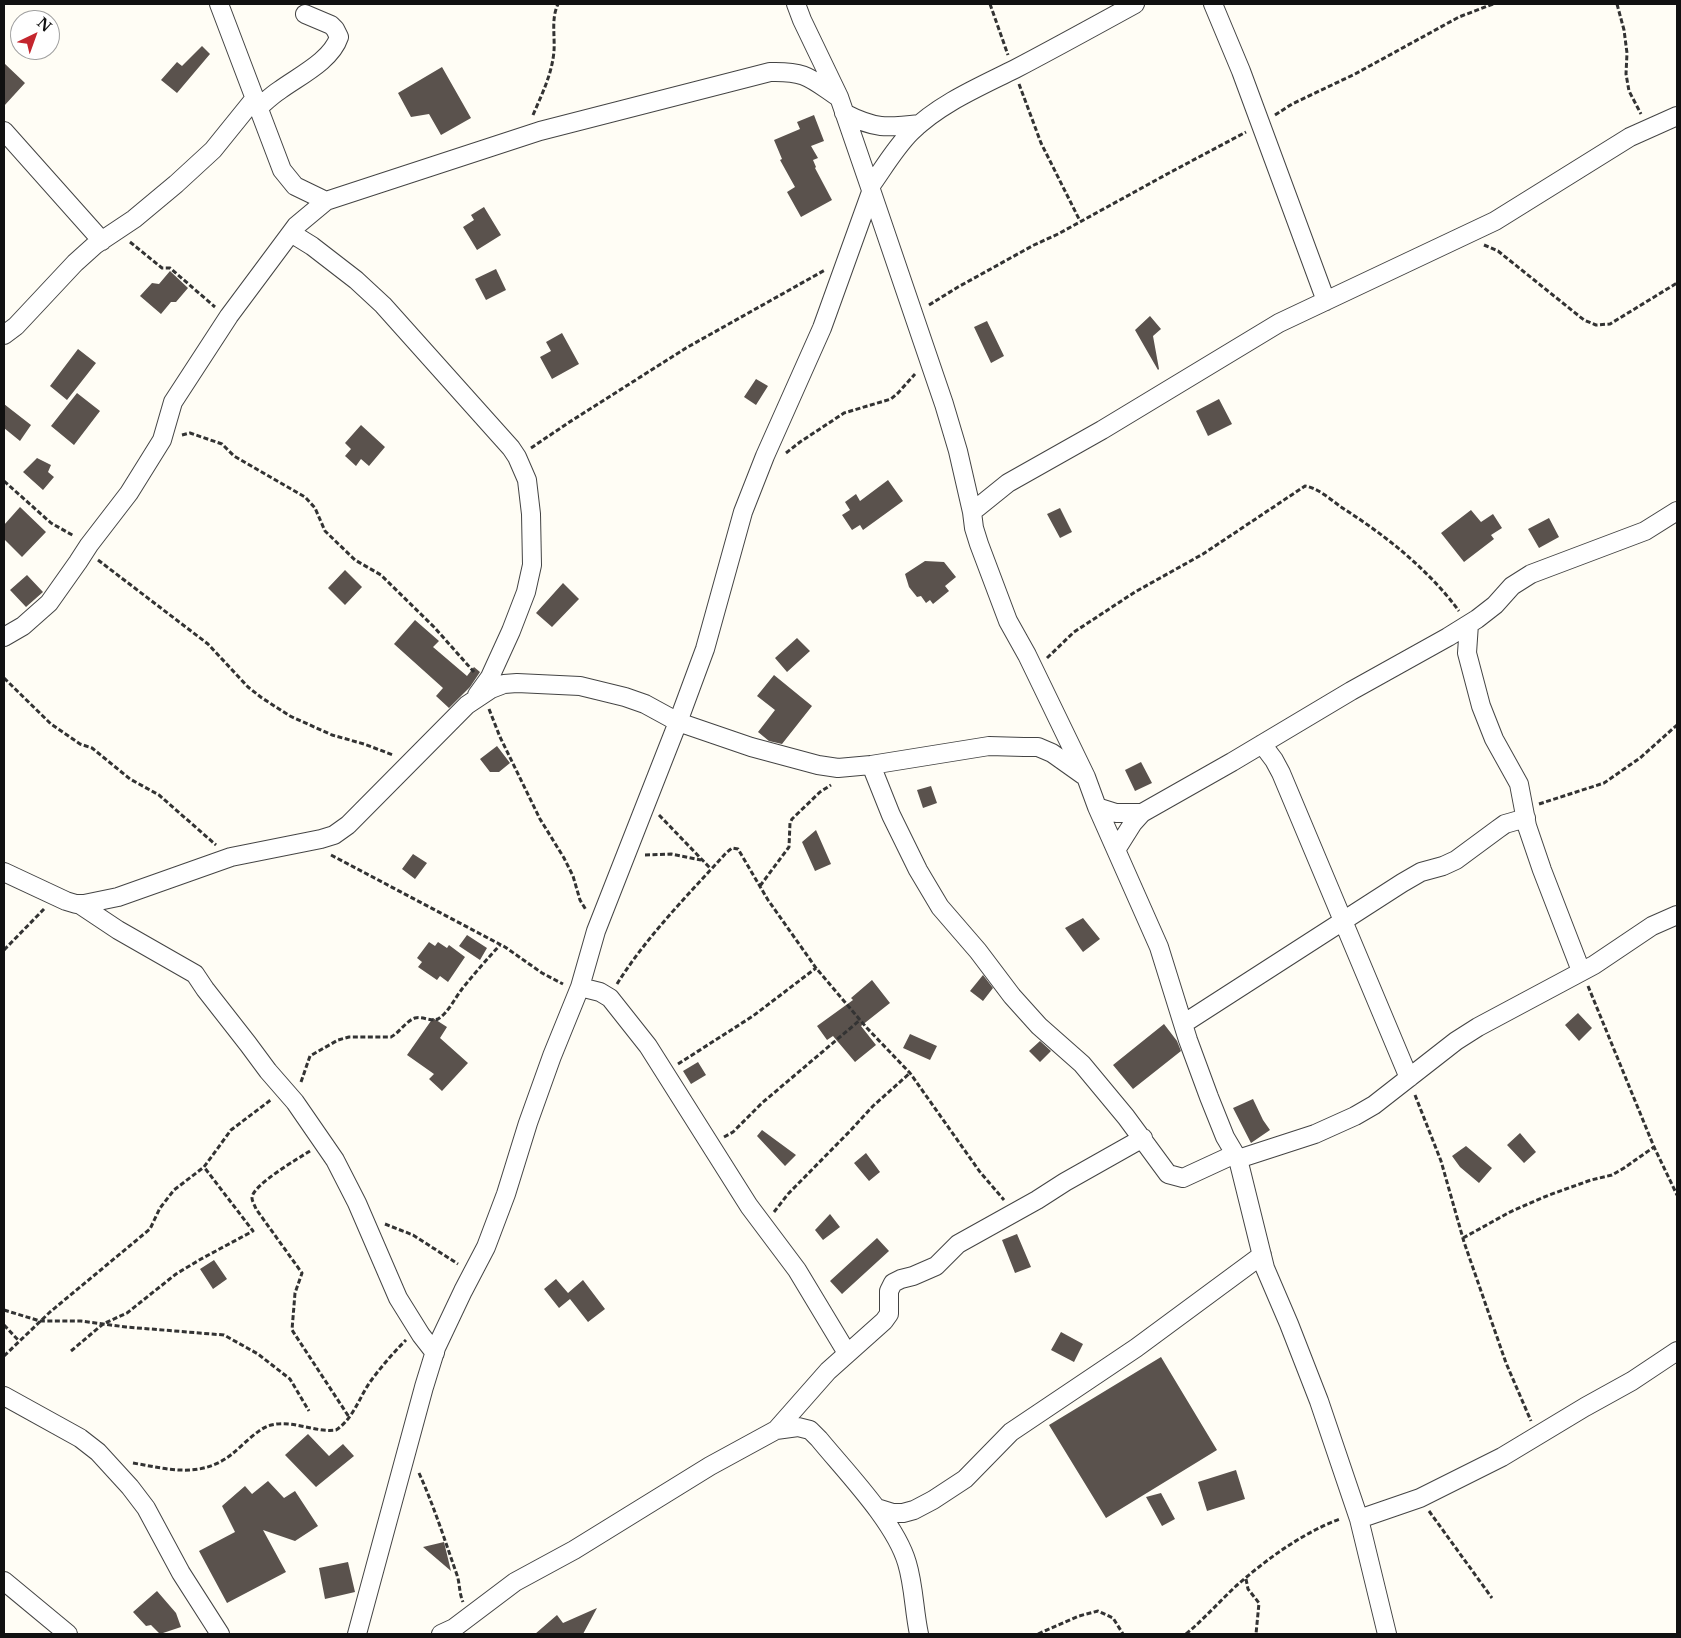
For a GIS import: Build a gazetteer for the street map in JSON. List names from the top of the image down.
{
  "north": "top right"
}
